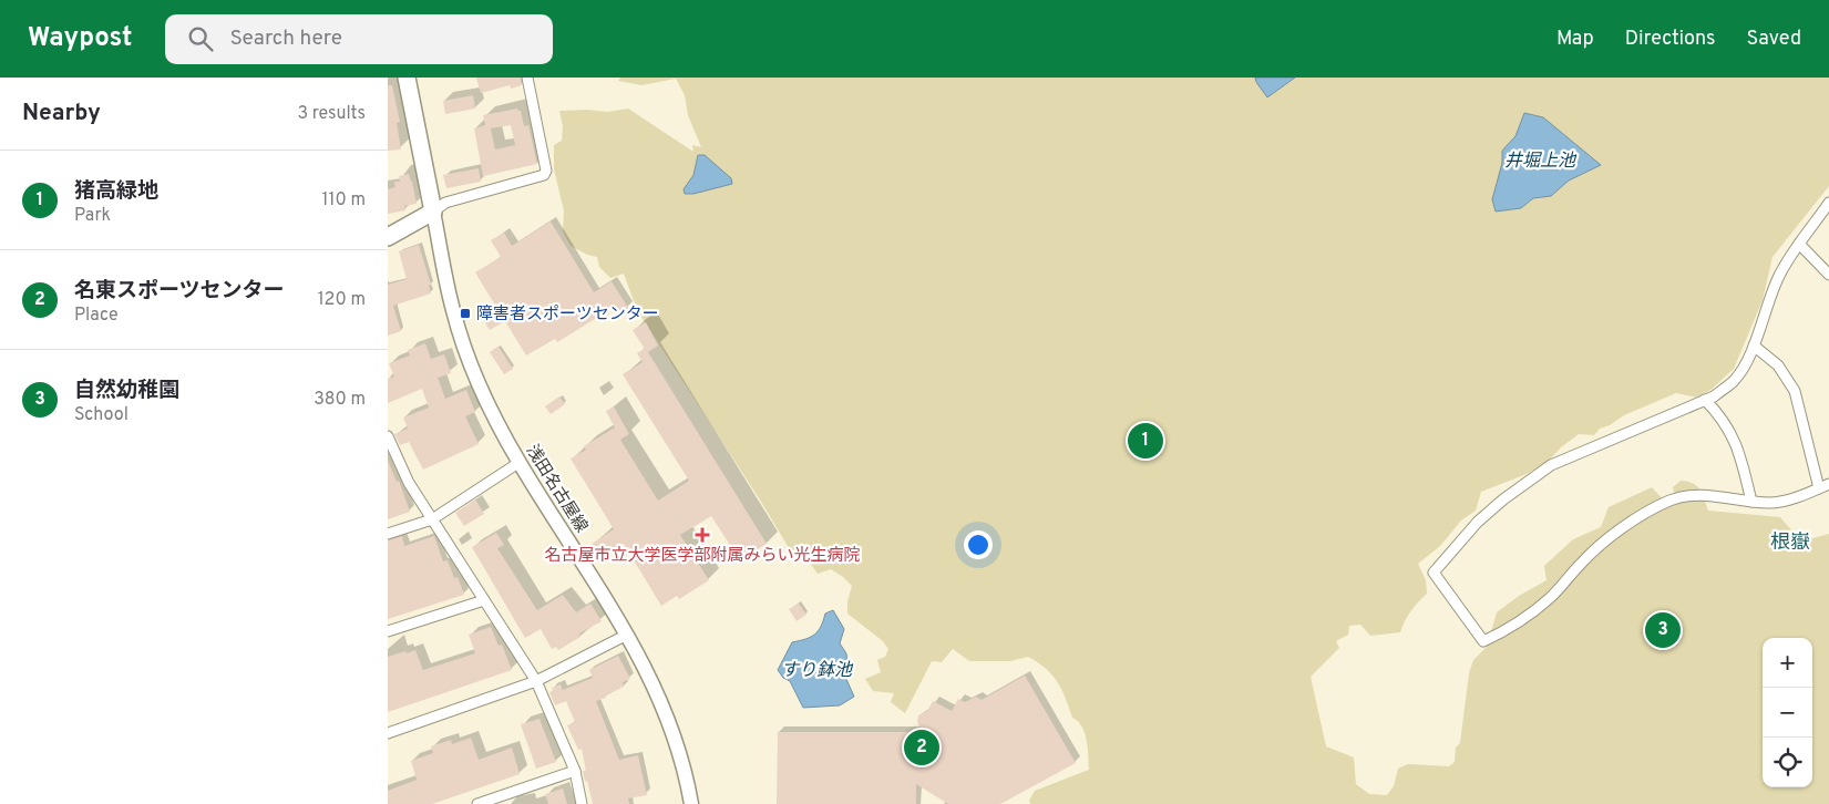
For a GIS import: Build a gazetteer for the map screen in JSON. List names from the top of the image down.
{
  "streets": {
    "main road": ["浅田名古屋線"]
  },
  "districts": ["根嶽"],
  "water": ["井堀上池", "すり鉢池"],
  "places": {
    "transit": ["障害者スポーツセンター"],
    "health": ["名古屋市立大学医学部附属みらい光生病院"]
  },
  "page": {
    "header": "Waypost",
    "search": "Search here",
    "nav": ["Map", "Directions", "Saved"],
    "heading": ["Nearby", "3 results"],
    "list": [
      {
        "mark": "1",
        "name": "猪高緑地",
        "note": "Park",
        "value": "110 m"
      },
      {
        "mark": "2",
        "name": "名東スポーツセンター",
        "note": "Place",
        "value": "120 m"
      },
      {
        "mark": "3",
        "name": "自然幼稚園",
        "note": "School",
        "value": "380 m"
      }
    ],
    "pins": ["1", "3", "2"],
    "map_buttons": ["+", "−"]
  }
}
